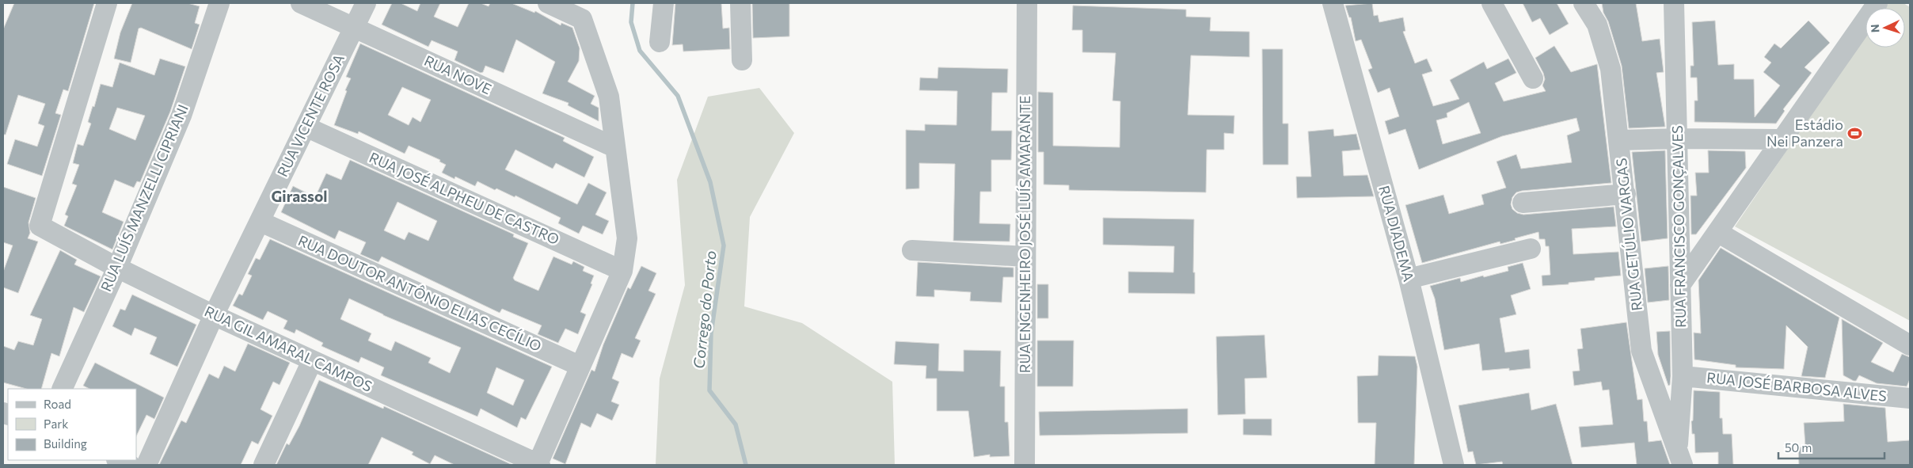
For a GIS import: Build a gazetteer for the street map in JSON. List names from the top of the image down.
{
  "streets": {
    "street": [
      "RUA NOVE",
      "RUA VICENTE ROSA",
      "RUA LUÍS MANZELLI CIPRIANI",
      "RUA JOSÉ ALPHEU DE CASTRO",
      "RUA FRANCISCO GONÇALVES",
      "RUA DIADEMA",
      "RUA ENGENHEIRO JOSÉ LUÍS AMARANTE",
      "RUA GETÚLIO VARGAS",
      "RUA DOUTOR ANTÔNIO ELIAS CECÍLIO",
      "RUA GIL AMARAL CAMPOS",
      "RUA JOSÉ BARBOSA ALVES"
    ]
  },
  "crossings": [
    ["RUA NOVE", "RUA VICENTE ROSA"],
    ["RUA VICENTE ROSA", "RUA JOSÉ ALPHEU DE CASTRO"],
    ["RUA VICENTE ROSA", "RUA DOUTOR ANTÔNIO ELIAS CECÍLIO"],
    ["RUA VICENTE ROSA", "RUA GIL AMARAL CAMPOS"],
    ["RUA LUÍS MANZELLI CIPRIANI", "RUA GIL AMARAL CAMPOS"],
    ["RUA FRANCISCO GONÇALVES", "RUA GETÚLIO VARGAS"],
    ["RUA FRANCISCO GONÇALVES", "RUA JOSÉ BARBOSA ALVES"]
  ],
  "districts": ["Girassol"],
  "water": ["Corrego do Porto"],
  "places": {
    "sports": ["Estádio Nei Panzera"]
  },
  "legend": ["Road", "Park", "Building"],
  "scale_bar": "50 m",
  "north": "left"
}
